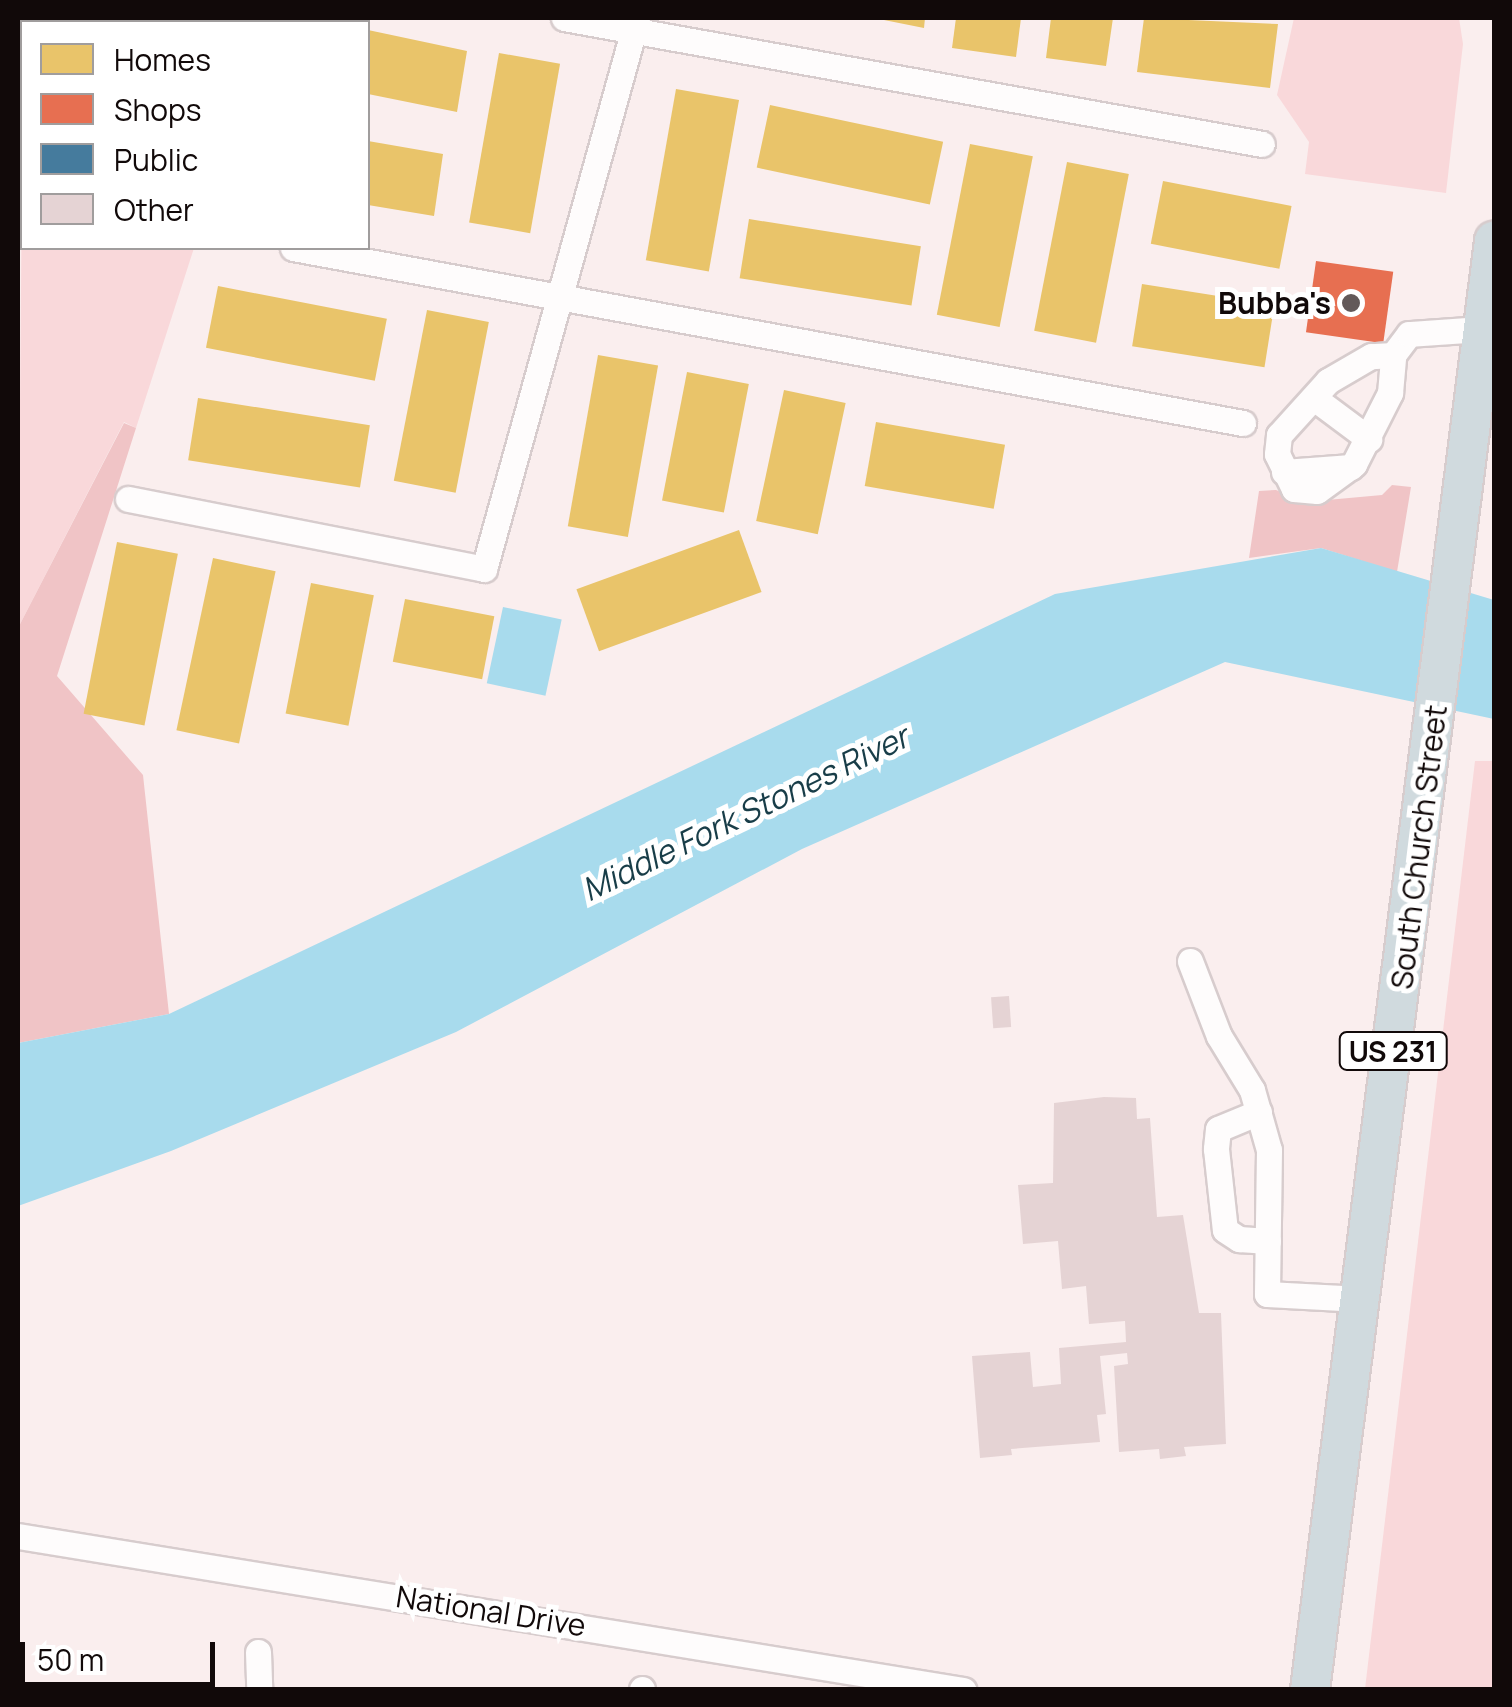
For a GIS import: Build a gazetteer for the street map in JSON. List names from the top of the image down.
{
  "streets": {
    "highway": ["South Church Street", "US 231"],
    "street": ["National Drive"]
  },
  "water": ["Middle Fork Stones River"],
  "places": ["Bubba's"],
  "legend": [
    "Homes",
    "Shops",
    "Public",
    "Other"
  ],
  "scale_bar": "50 m"
}
